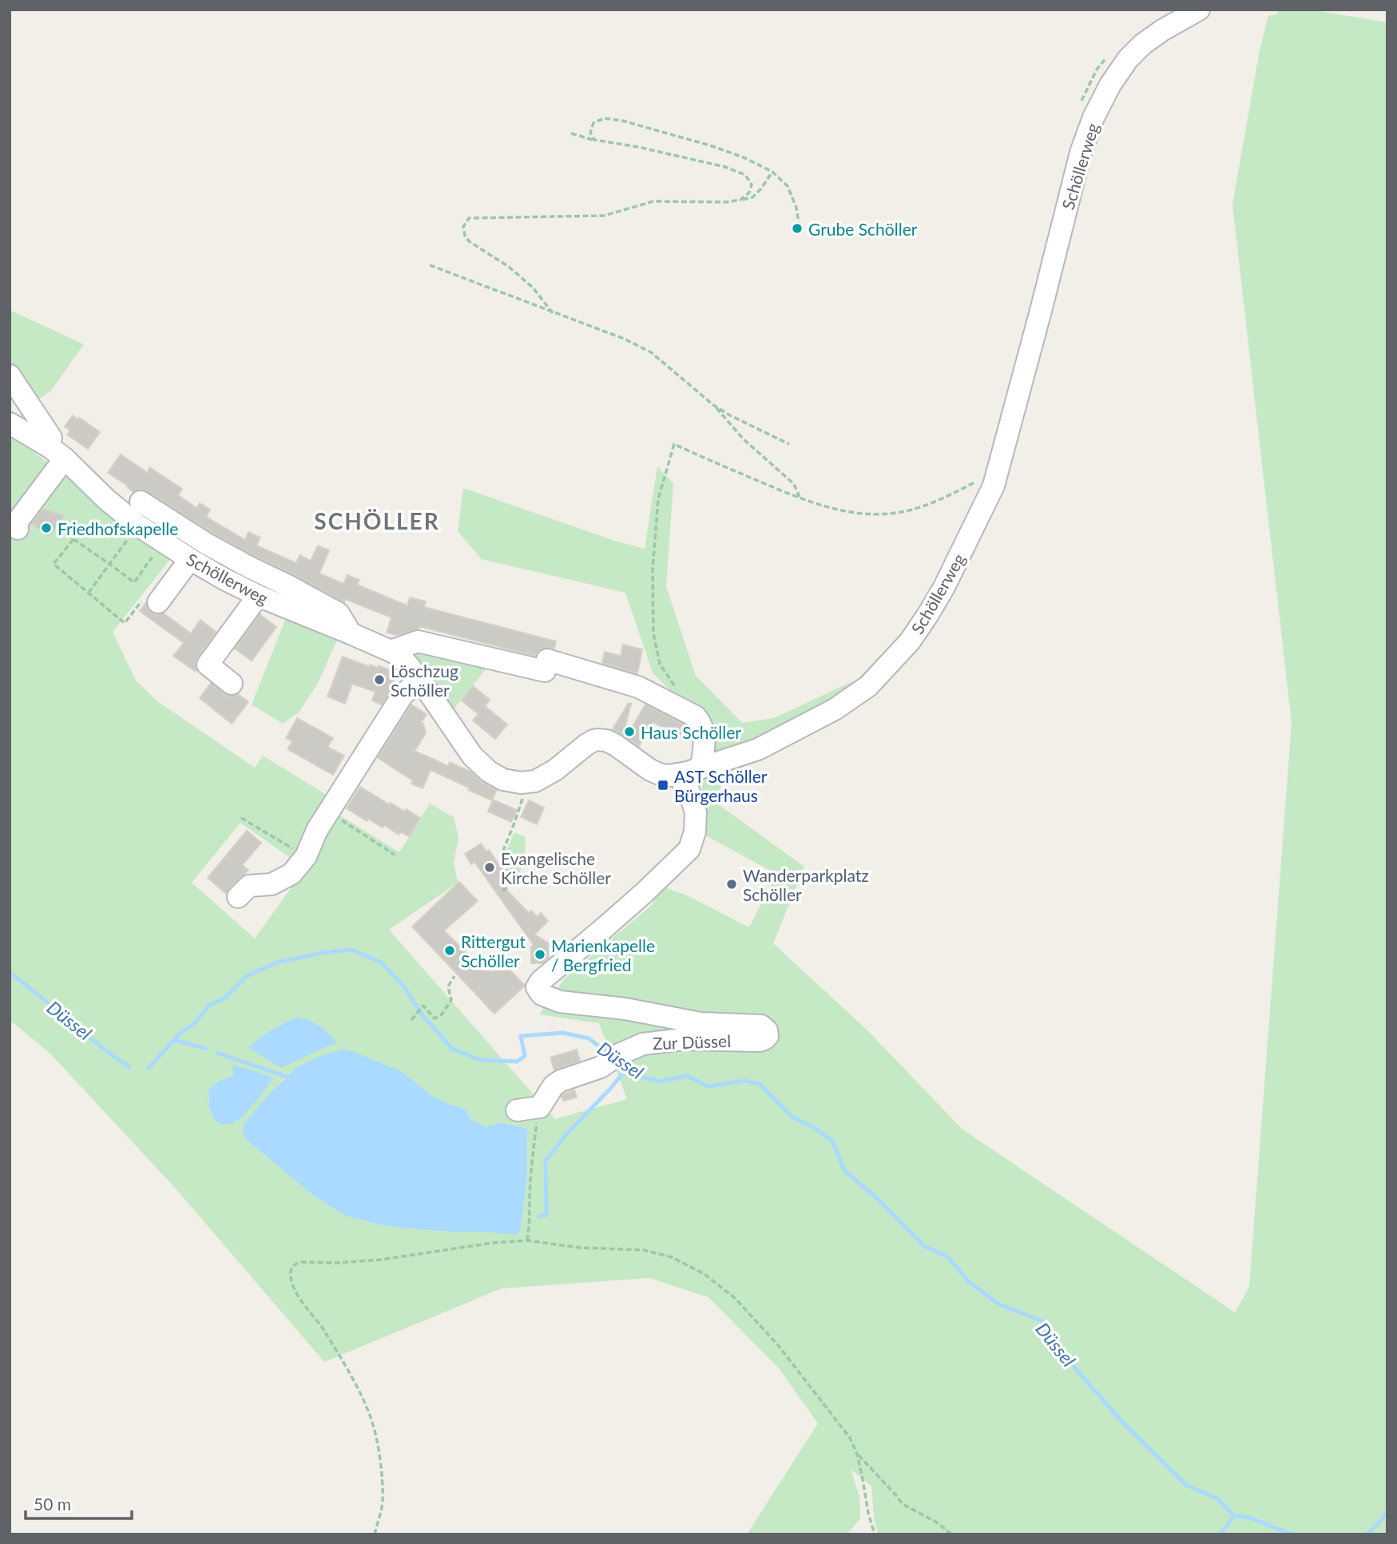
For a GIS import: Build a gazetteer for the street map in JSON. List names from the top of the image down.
{
  "streets": {
    "street": ["Schöllerweg", "Zur Düssel"]
  },
  "crossings": [
    ["Schöllerweg", "Zur Düssel"]
  ],
  "districts": ["SCHÖLLER"],
  "water": ["Düssel"],
  "places": {
    "other": [
      "Grube Schöller",
      "Friedhofskapelle",
      "Löschzug Schöller",
      "Haus Schöller",
      "Evangelische Kirche Schöller",
      "Wanderparkplatz Schöller",
      "Rittergut Schöller",
      "Marienkapelle / Bergfried"
    ],
    "transit": ["AST Schöller Bürgerhaus"]
  },
  "scale_bar": "50 m"
}
